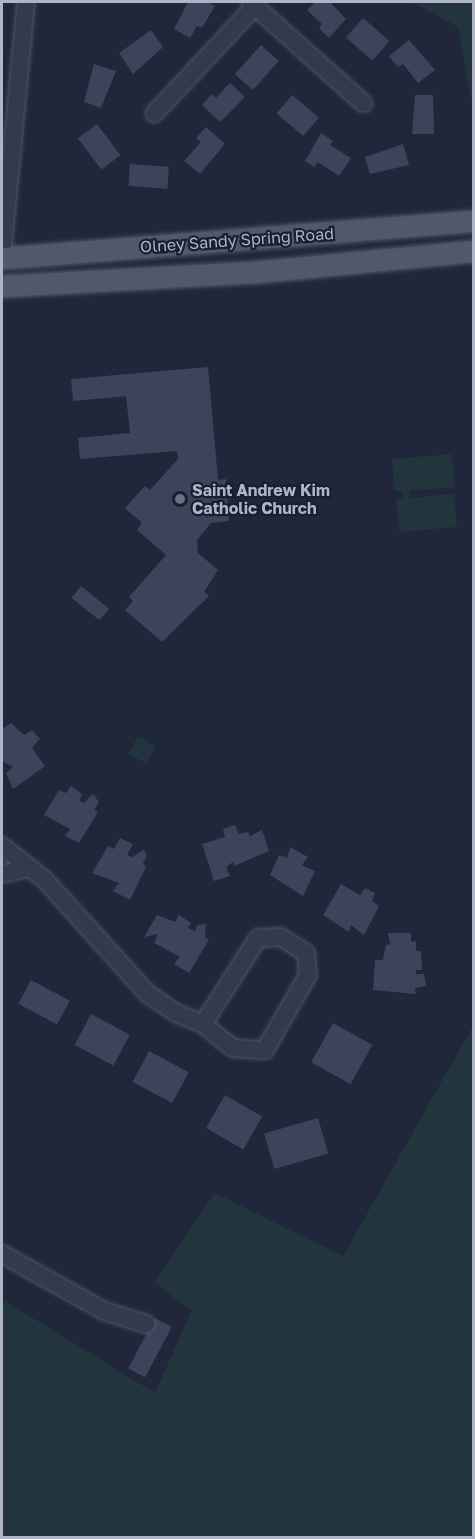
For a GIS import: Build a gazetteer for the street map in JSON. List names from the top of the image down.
{
  "streets": {
    "main road": ["Olney Sandy Spring Road"]
  },
  "places": ["Saint Andrew Kim Catholic Church"]
}
